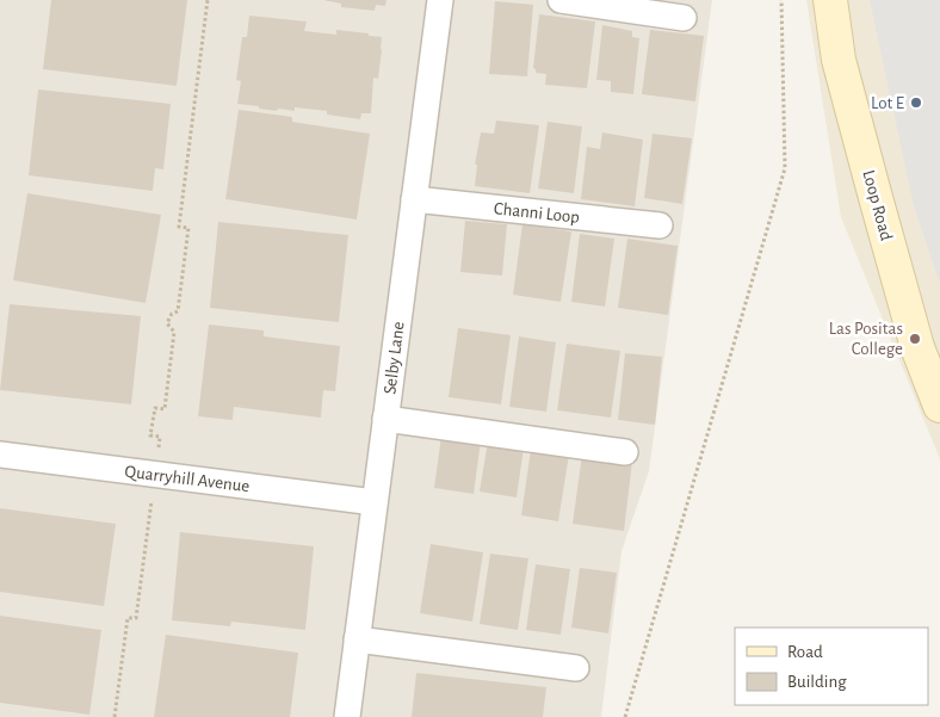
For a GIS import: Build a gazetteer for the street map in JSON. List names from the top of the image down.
{
  "streets": {
    "street": [
      "Loop Road",
      "Channi Loop",
      "Selby Lane",
      "Quarryhill Avenue"
    ]
  },
  "crossings": [
    ["Channi Loop", "Selby Lane"],
    ["Selby Lane", "Quarryhill Avenue"]
  ],
  "places": ["Lot E", "Las Positas College"],
  "legend": ["Road", "Building"]
}
